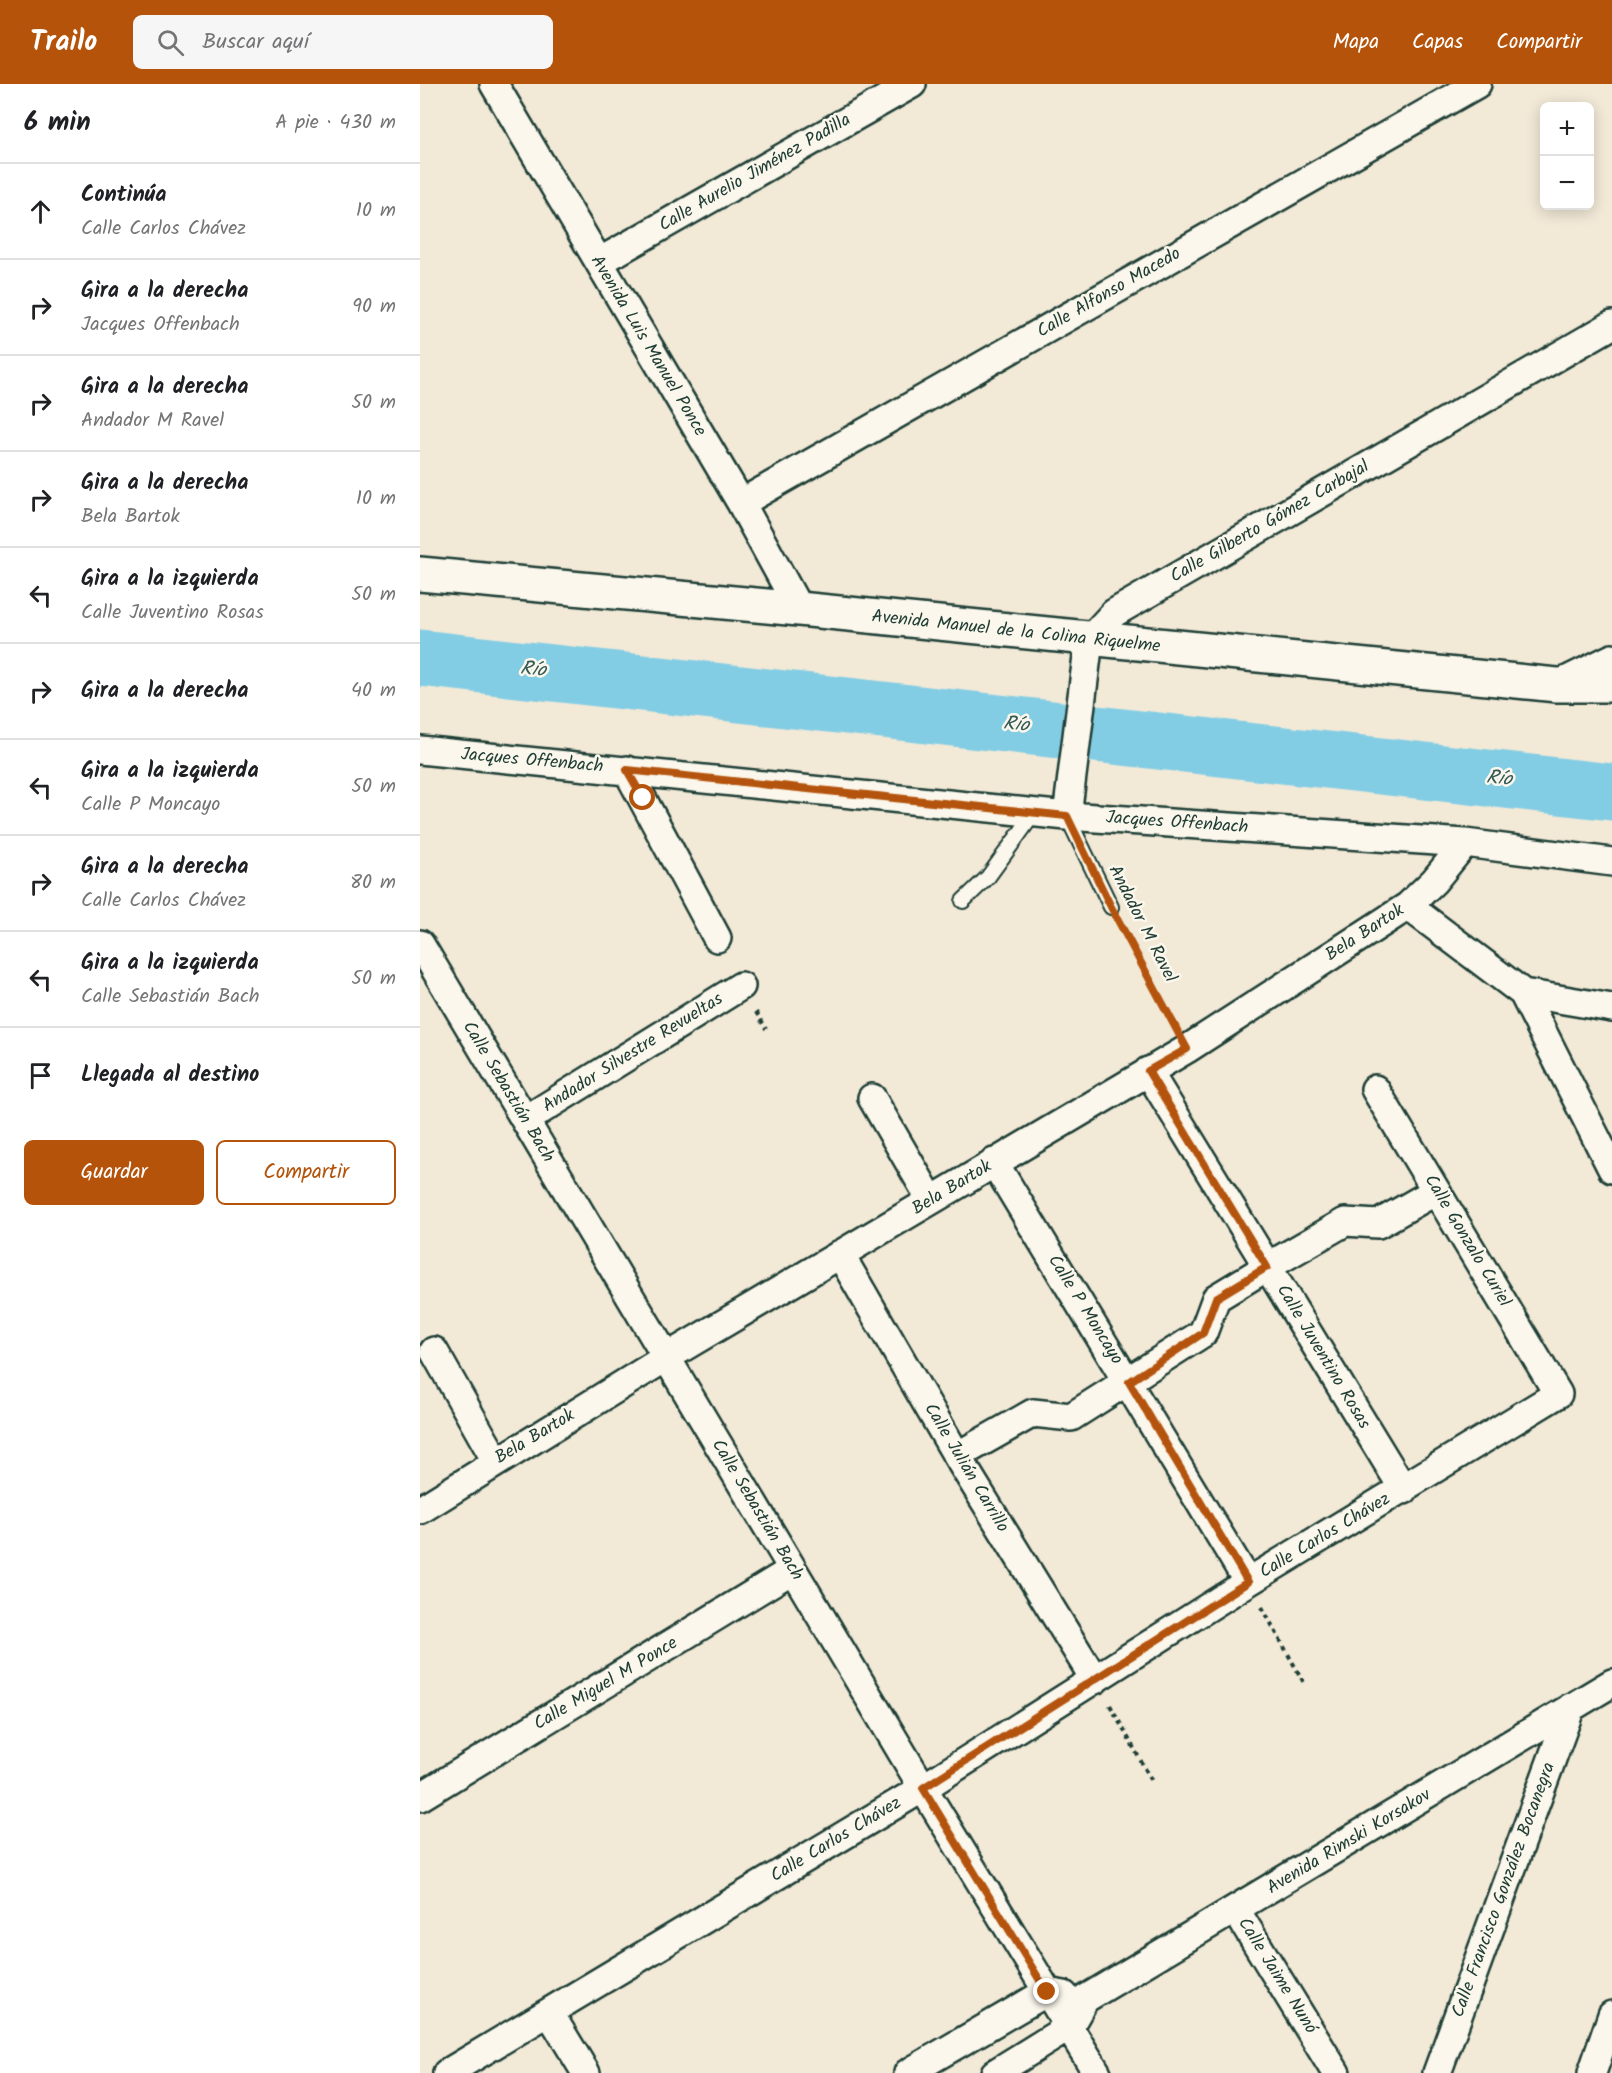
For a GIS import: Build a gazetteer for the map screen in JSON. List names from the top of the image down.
{
  "streets": {
    "street": [
      "Calle Aurelio Jiménez Padilla",
      "Calle Alfonso Macedo",
      "Avenida Luis Manuel Ponce",
      "Calle Gilberto Gómez Carbajal",
      "Avenida Manuel de la Colina Riquelme",
      "Jacques Offenbach",
      "Bela Bartok",
      "Andador Silvestre Revueltas",
      "Calle Sebastián Bach",
      "Calle Gonzalo Curiel",
      "Calle P Moncayo",
      "Calle Juventino Rosas",
      "Calle Julián Carrillo",
      "Calle Carlos Chávez",
      "Calle Miguel M Ponce",
      "Avenida Rimski Korsakov",
      "Calle Francisco González Bocanegra",
      "Calle Jaime Nunó"
    ],
    "lane": ["Andador M Ravel"]
  },
  "crossings": [
    ["Calle Aurelio Jiménez Padilla", "Avenida Luis Manuel Ponce"],
    ["Calle Alfonso Macedo", "Avenida Luis Manuel Ponce"],
    ["Avenida Luis Manuel Ponce", "Avenida Manuel de la Colina Riquelme"],
    ["Calle Gilberto Gómez Carbajal", "Avenida Manuel de la Colina Riquelme"],
    ["Jacques Offenbach", "Andador M Ravel"],
    ["Jacques Offenbach", "Bela Bartok"],
    ["Andador M Ravel", "Bela Bartok"],
    ["Bela Bartok", "Calle Sebastián Bach"],
    ["Bela Bartok", "Calle P Moncayo"],
    ["Bela Bartok", "Calle Juventino Rosas"],
    ["Bela Bartok", "Calle Julián Carrillo"],
    ["Andador Silvestre Revueltas", "Calle Sebastián Bach"],
    ["Calle Sebastián Bach", "Calle Carlos Chávez"],
    ["Calle Sebastián Bach", "Calle Miguel M Ponce"],
    ["Calle Sebastián Bach", "Avenida Rimski Korsakov"],
    ["Calle Gonzalo Curiel", "Calle Carlos Chávez"],
    ["Calle P Moncayo", "Calle Carlos Chávez"],
    ["Calle Juventino Rosas", "Calle Carlos Chávez"],
    ["Calle Julián Carrillo", "Calle Carlos Chávez"],
    ["Avenida Rimski Korsakov", "Calle Francisco González Bocanegra"],
    ["Avenida Rimski Korsakov", "Calle Jaime Nunó"]
  ],
  "water": ["Río"],
  "page": {
    "header": "Trailo",
    "search": "Buscar aquí",
    "nav": ["Mapa", "Capas", "Compartir"],
    "heading": ["6 min", "A pie · 430 m"],
    "map_buttons": ["+", "−"],
    "list": [
      ["Continúa", "Calle Carlos Chávez", "10 m"],
      ["Gira a la derecha", "Jacques Offenbach", "90 m"],
      ["Gira a la derecha", "Andador M Ravel", "50 m"],
      ["Gira a la derecha", "Bela Bartok", "10 m"],
      ["Gira a la izquierda", "Calle Juventino Rosas", "50 m"],
      ["Gira a la derecha", "40 m"],
      ["Gira a la izquierda", "Calle P Moncayo", "50 m"],
      ["Gira a la derecha", "Calle Carlos Chávez", "80 m"],
      ["Gira a la izquierda", "Calle Sebastián Bach", "50 m"],
      "Llegada al destino"
    ],
    "buttons": ["Guardar", "Compartir"]
  }
}
